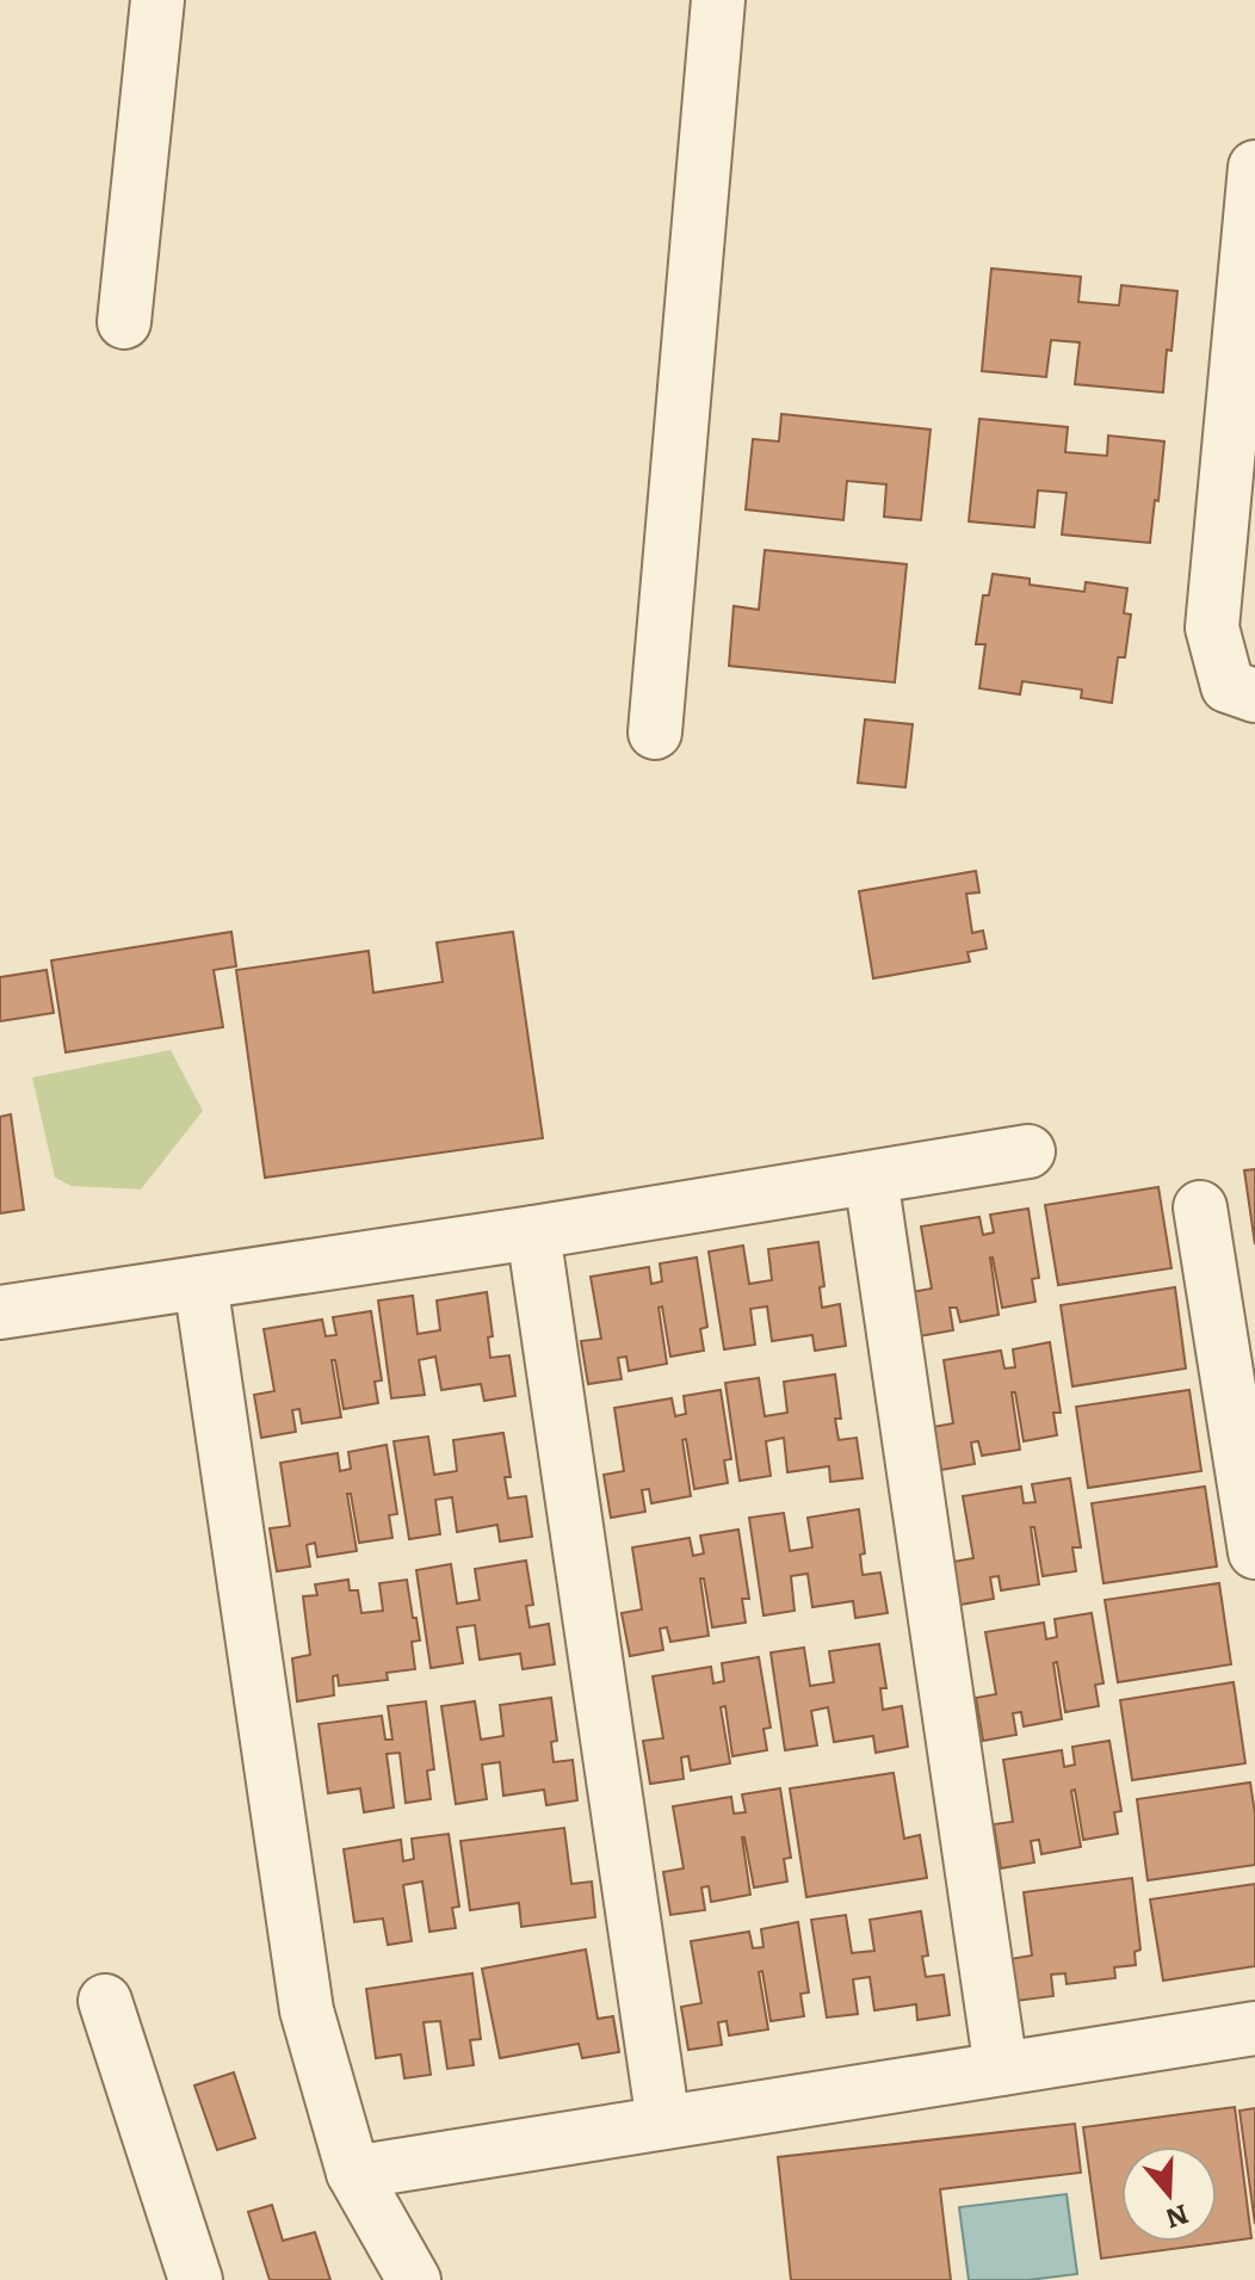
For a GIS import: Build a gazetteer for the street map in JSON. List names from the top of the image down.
{
  "north": "bottom"
}
